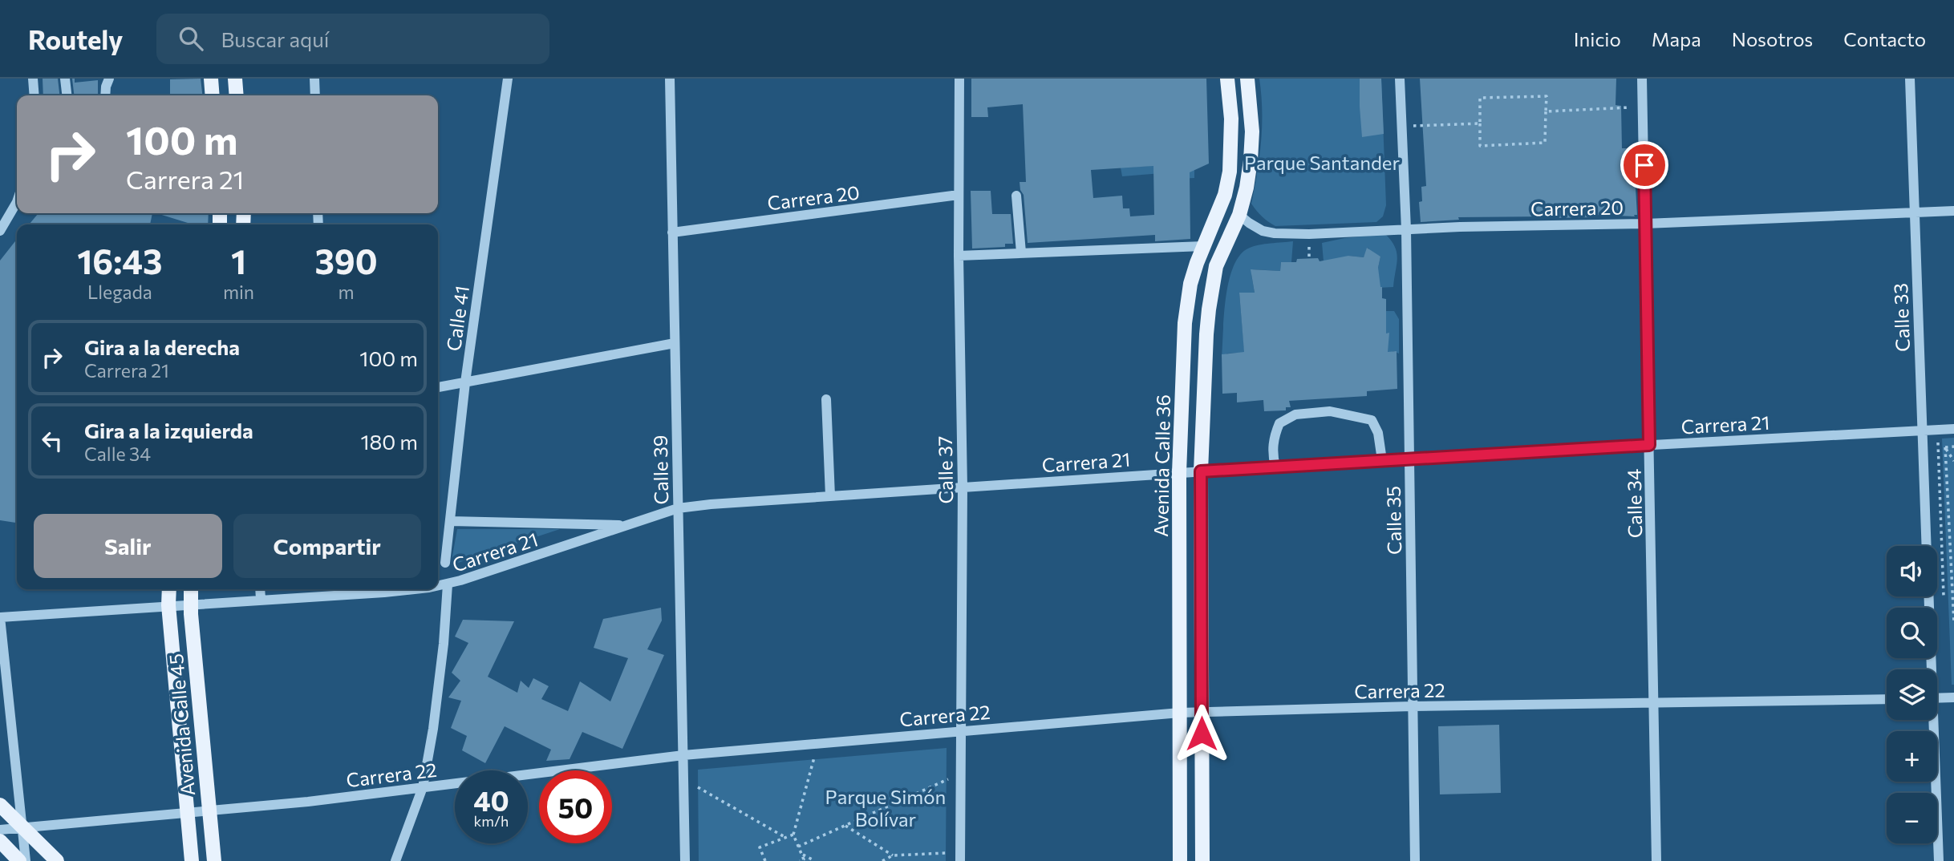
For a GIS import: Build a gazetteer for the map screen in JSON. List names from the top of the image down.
{
  "streets": {
    "main road": ["Avenida Calle 36", "Avenida Calle 45"],
    "street": [
      "Carrera 20",
      "Calle 33",
      "Calle 41",
      "Carrera 21",
      "Calle 39",
      "Calle 37",
      "Calle 34",
      "Calle 35",
      "Carrera 22"
    ]
  },
  "crossings": [
    ["Carrera 20", "Calle 33"],
    ["Carrera 20", "Avenida Calle 36"],
    ["Carrera 20", "Calle 39"],
    ["Carrera 20", "Calle 37"],
    ["Carrera 20", "Calle 34"],
    ["Carrera 20", "Calle 35"],
    ["Calle 33", "Carrera 21"],
    ["Calle 41", "Carrera 21"],
    ["Carrera 21", "Avenida Calle 36"],
    ["Carrera 21", "Calle 39"],
    ["Carrera 21", "Calle 37"],
    ["Carrera 21", "Calle 34"],
    ["Carrera 21", "Calle 35"],
    ["Carrera 21", "Avenida Calle 45"],
    ["Avenida Calle 36", "Carrera 22"],
    ["Calle 39", "Carrera 22"],
    ["Calle 37", "Carrera 22"],
    ["Calle 34", "Carrera 22"],
    ["Calle 35", "Carrera 22"],
    ["Carrera 22", "Avenida Calle 45"]
  ],
  "parks": ["Parque Santander", "Parque Simón Bolívar"],
  "page": {
    "header": "Routely",
    "search": "Buscar aquí",
    "nav": [
      "Inicio",
      "Mapa",
      "Nosotros",
      "Contacto"
    ],
    "turn": ["100 m", "Carrera 21"],
    "eta": [
      "16:43",
      "Llegada",
      "1",
      "min",
      "390",
      "m"
    ],
    "list": [
      {
        "name": "Gira a la derecha",
        "note": "Carrera 21",
        "value": "100 m"
      },
      {
        "name": "Gira a la izquierda",
        "note": "Calle 34",
        "value": "180 m"
      }
    ],
    "buttons": ["Salir", "Compartir"],
    "map_buttons": ["+", "−"],
    "speed": "40 km/h",
    "limit": "50"
  }
}
